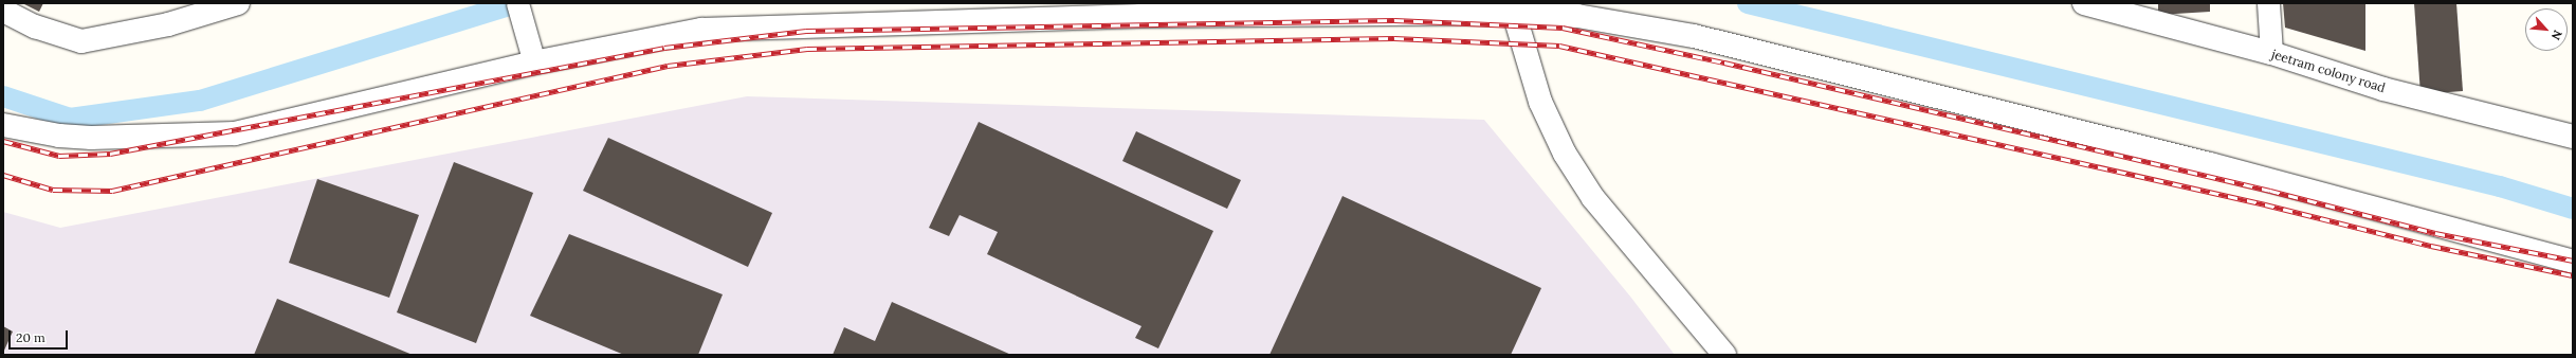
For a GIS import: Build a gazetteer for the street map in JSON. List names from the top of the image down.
{
  "streets": {
    "street": ["jeetram colony road"]
  },
  "scale_bar": "20 m",
  "north": "bottom right"
}
